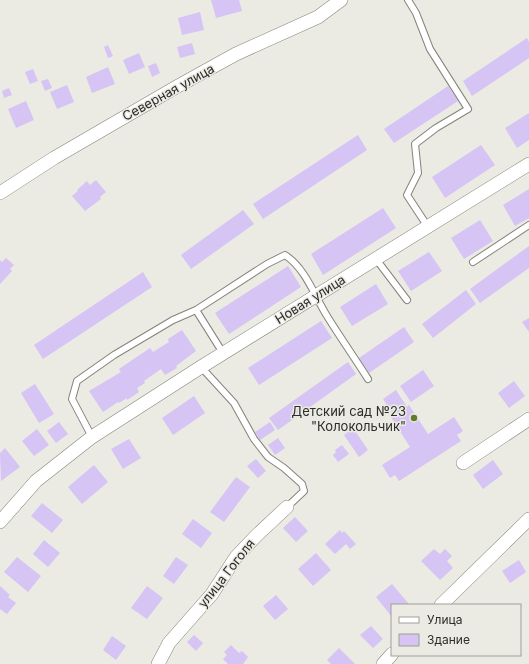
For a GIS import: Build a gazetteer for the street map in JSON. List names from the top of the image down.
{
  "streets": {
    "street": ["Северная улица", "Новая улица", "улица Гоголя"]
  },
  "places": ["Детский сад №23 \"Колокольчик\""],
  "legend": ["Улица", "Здание"]
}
